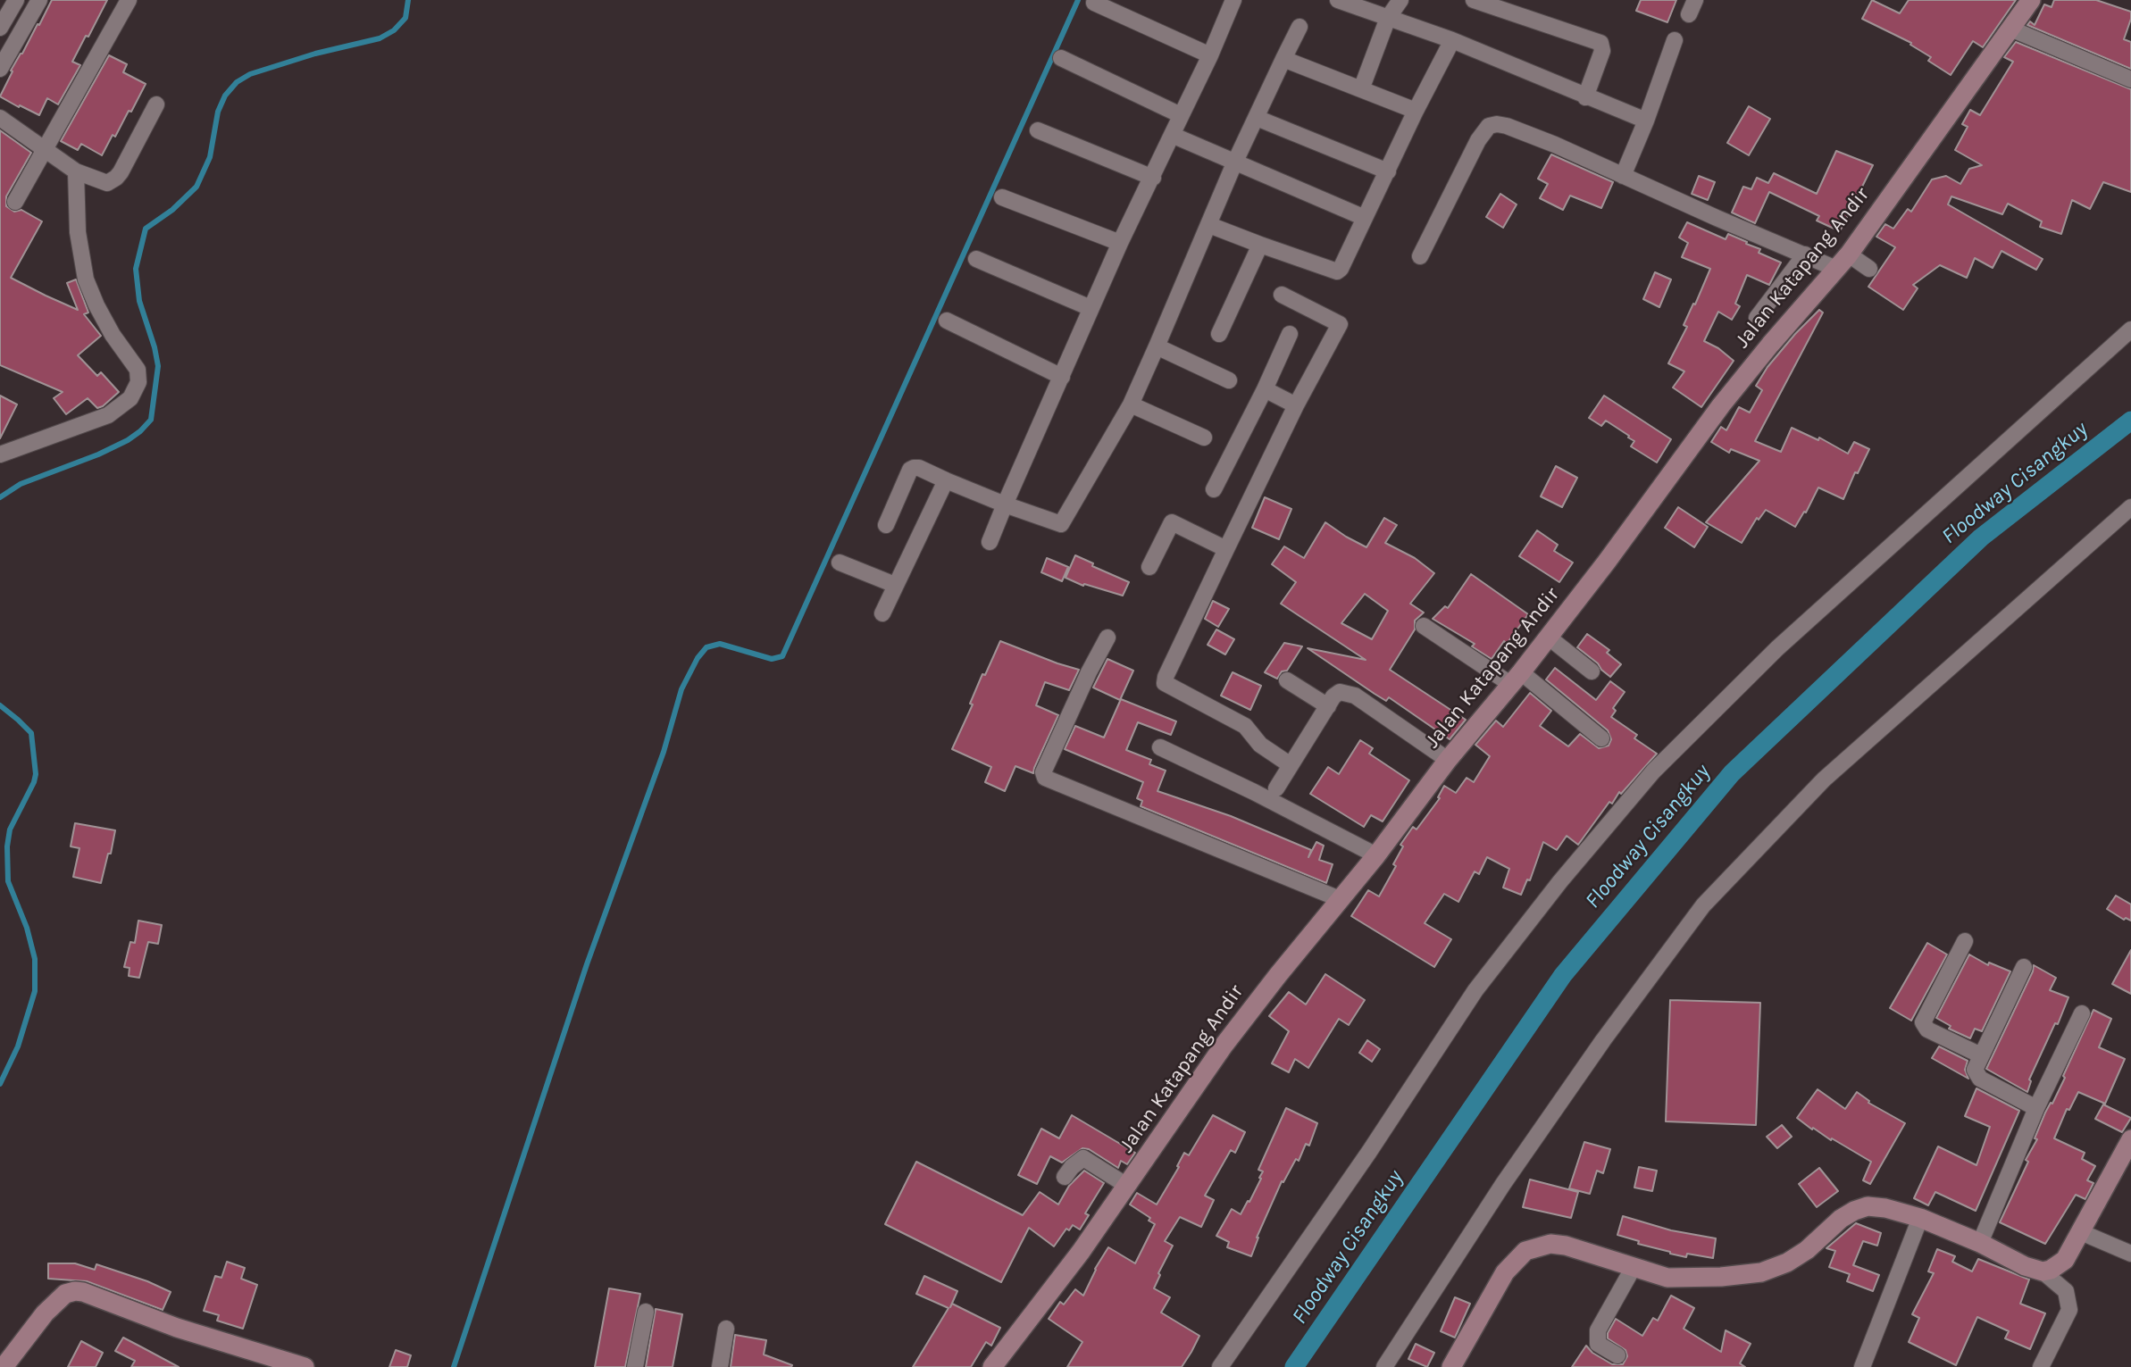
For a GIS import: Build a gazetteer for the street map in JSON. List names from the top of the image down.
{
  "streets": {
    "street": ["Jalan Katapang Andir"]
  },
  "water": ["Floodway Cisangkuy"]
}
